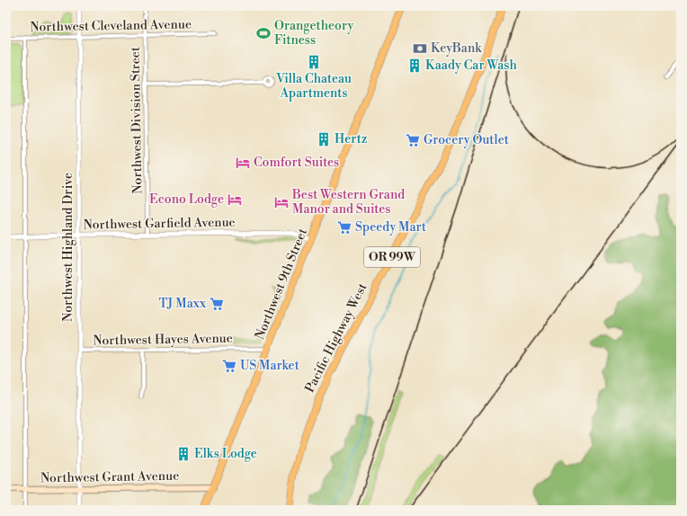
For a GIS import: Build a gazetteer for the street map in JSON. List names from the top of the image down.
{
  "streets": {
    "main road": [
      "OR 99W",
      "Northwest 9th Street",
      "Pacific Highway West",
      "Northwest Grant Avenue"
    ],
    "street": [
      "Northwest Cleveland Avenue",
      "Northwest Division Street",
      "Northwest Garfield Avenue",
      "Northwest Highland Drive",
      "Northwest Hayes Avenue"
    ]
  },
  "crossings": [
    ["Northwest Cleveland Avenue", "Northwest Division Street"],
    ["Northwest Cleveland Avenue", "Northwest Highland Drive"],
    ["Northwest Division Street", "Northwest Garfield Avenue"],
    ["Northwest Garfield Avenue", "Northwest Highland Drive"],
    ["Northwest Garfield Avenue", "Northwest 9th Street"],
    ["Northwest Highland Drive", "Northwest Hayes Avenue"],
    ["Northwest Highland Drive", "Northwest Grant Avenue"],
    ["Northwest 9th Street", "Northwest Hayes Avenue"],
    ["Northwest 9th Street", "Northwest Grant Avenue"]
  ],
  "places": {
    "sports": ["Orangetheory Fitness"],
    "bank": ["KeyBank"],
    "building": [
      "Villa Chateau Apartments",
      "Kaady Car Wash",
      "Hertz",
      "Elks Lodge"
    ],
    "supermarket": [
      "Grocery Outlet",
      "Speedy Mart",
      "TJ Maxx",
      "US Market"
    ],
    "hotel": ["Comfort Suites", "Econo Lodge", "Best Western Grand Manor and Suites"]
  }
}
